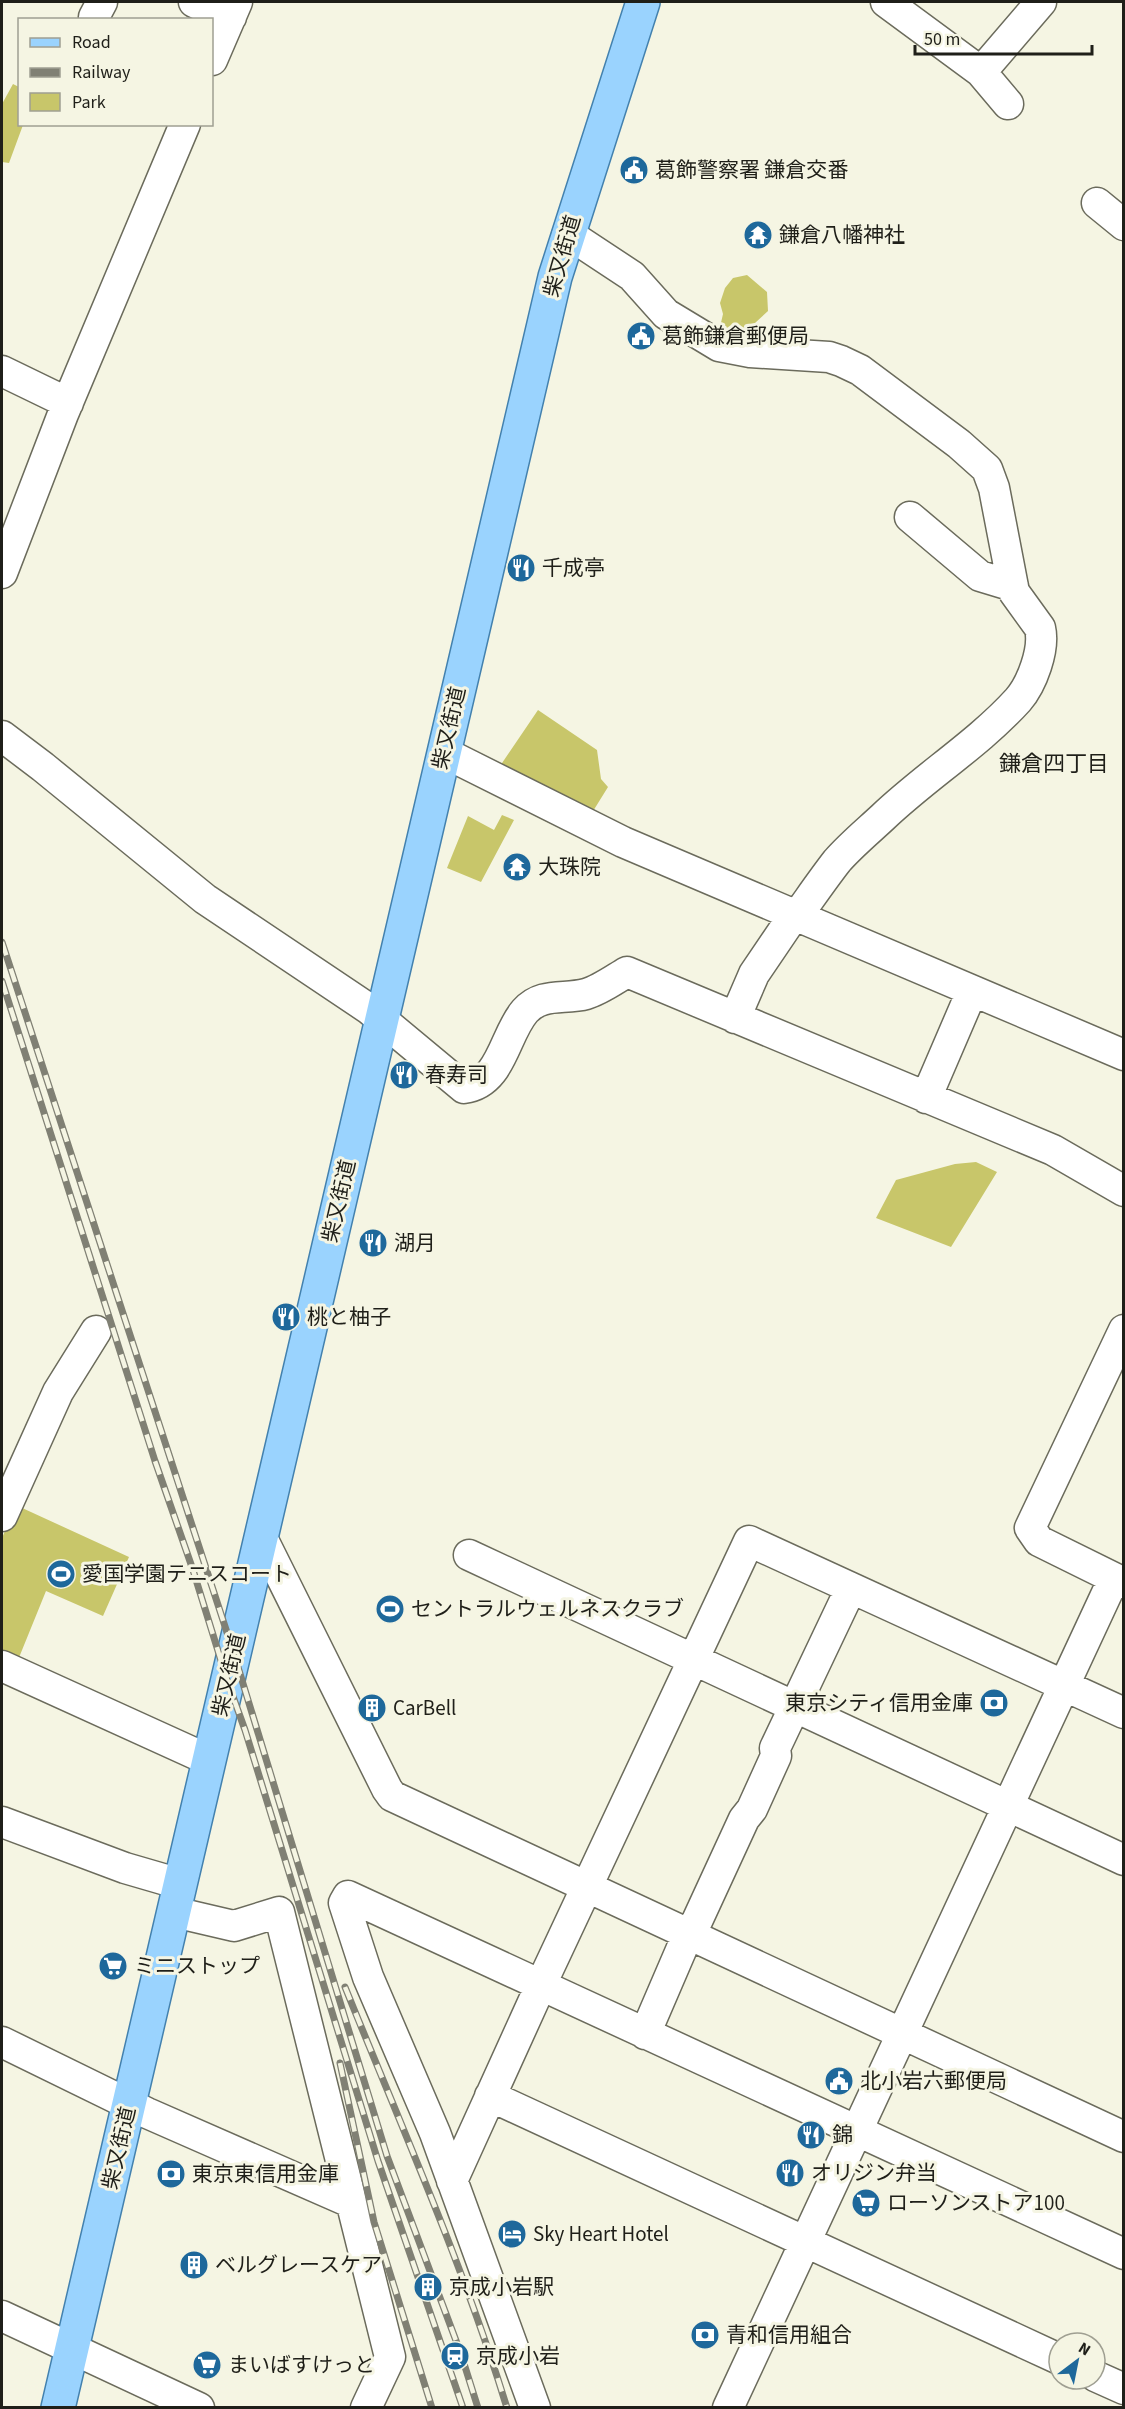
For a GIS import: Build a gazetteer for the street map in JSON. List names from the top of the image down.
{
  "streets": {
    "main road": ["柴又街道"]
  },
  "districts": ["鎌倉四丁目"],
  "places": {
    "public building": ["葛飾警察署 鎌倉交番", "葛飾鎌倉郵便局", "北小岩六郵便局"],
    "temple": ["鎌倉八幡神社", "大珠院"],
    "restaurant": [
      "千成亭",
      "春寿司",
      "湖月",
      "桃と柚子",
      "錦",
      "オリジン弁当"
    ],
    "sports": ["愛国学園テニスコート", "セントラルウェルネスクラブ"],
    "bank": ["東京シティ信用金庫", "東京東信用金庫", "青和信用組合"],
    "building": ["CarBell", "ベルグレースケア", "京成小岩駅"],
    "supermarket": ["ミニストップ", "ローソンストア100", "まいばすけっと"],
    "hotel": ["Sky Heart Hotel"],
    "station": ["京成小岩"]
  },
  "legend": ["Road", "Railway", "Park"],
  "scale_bar": "50 m",
  "north": "top right"
}
